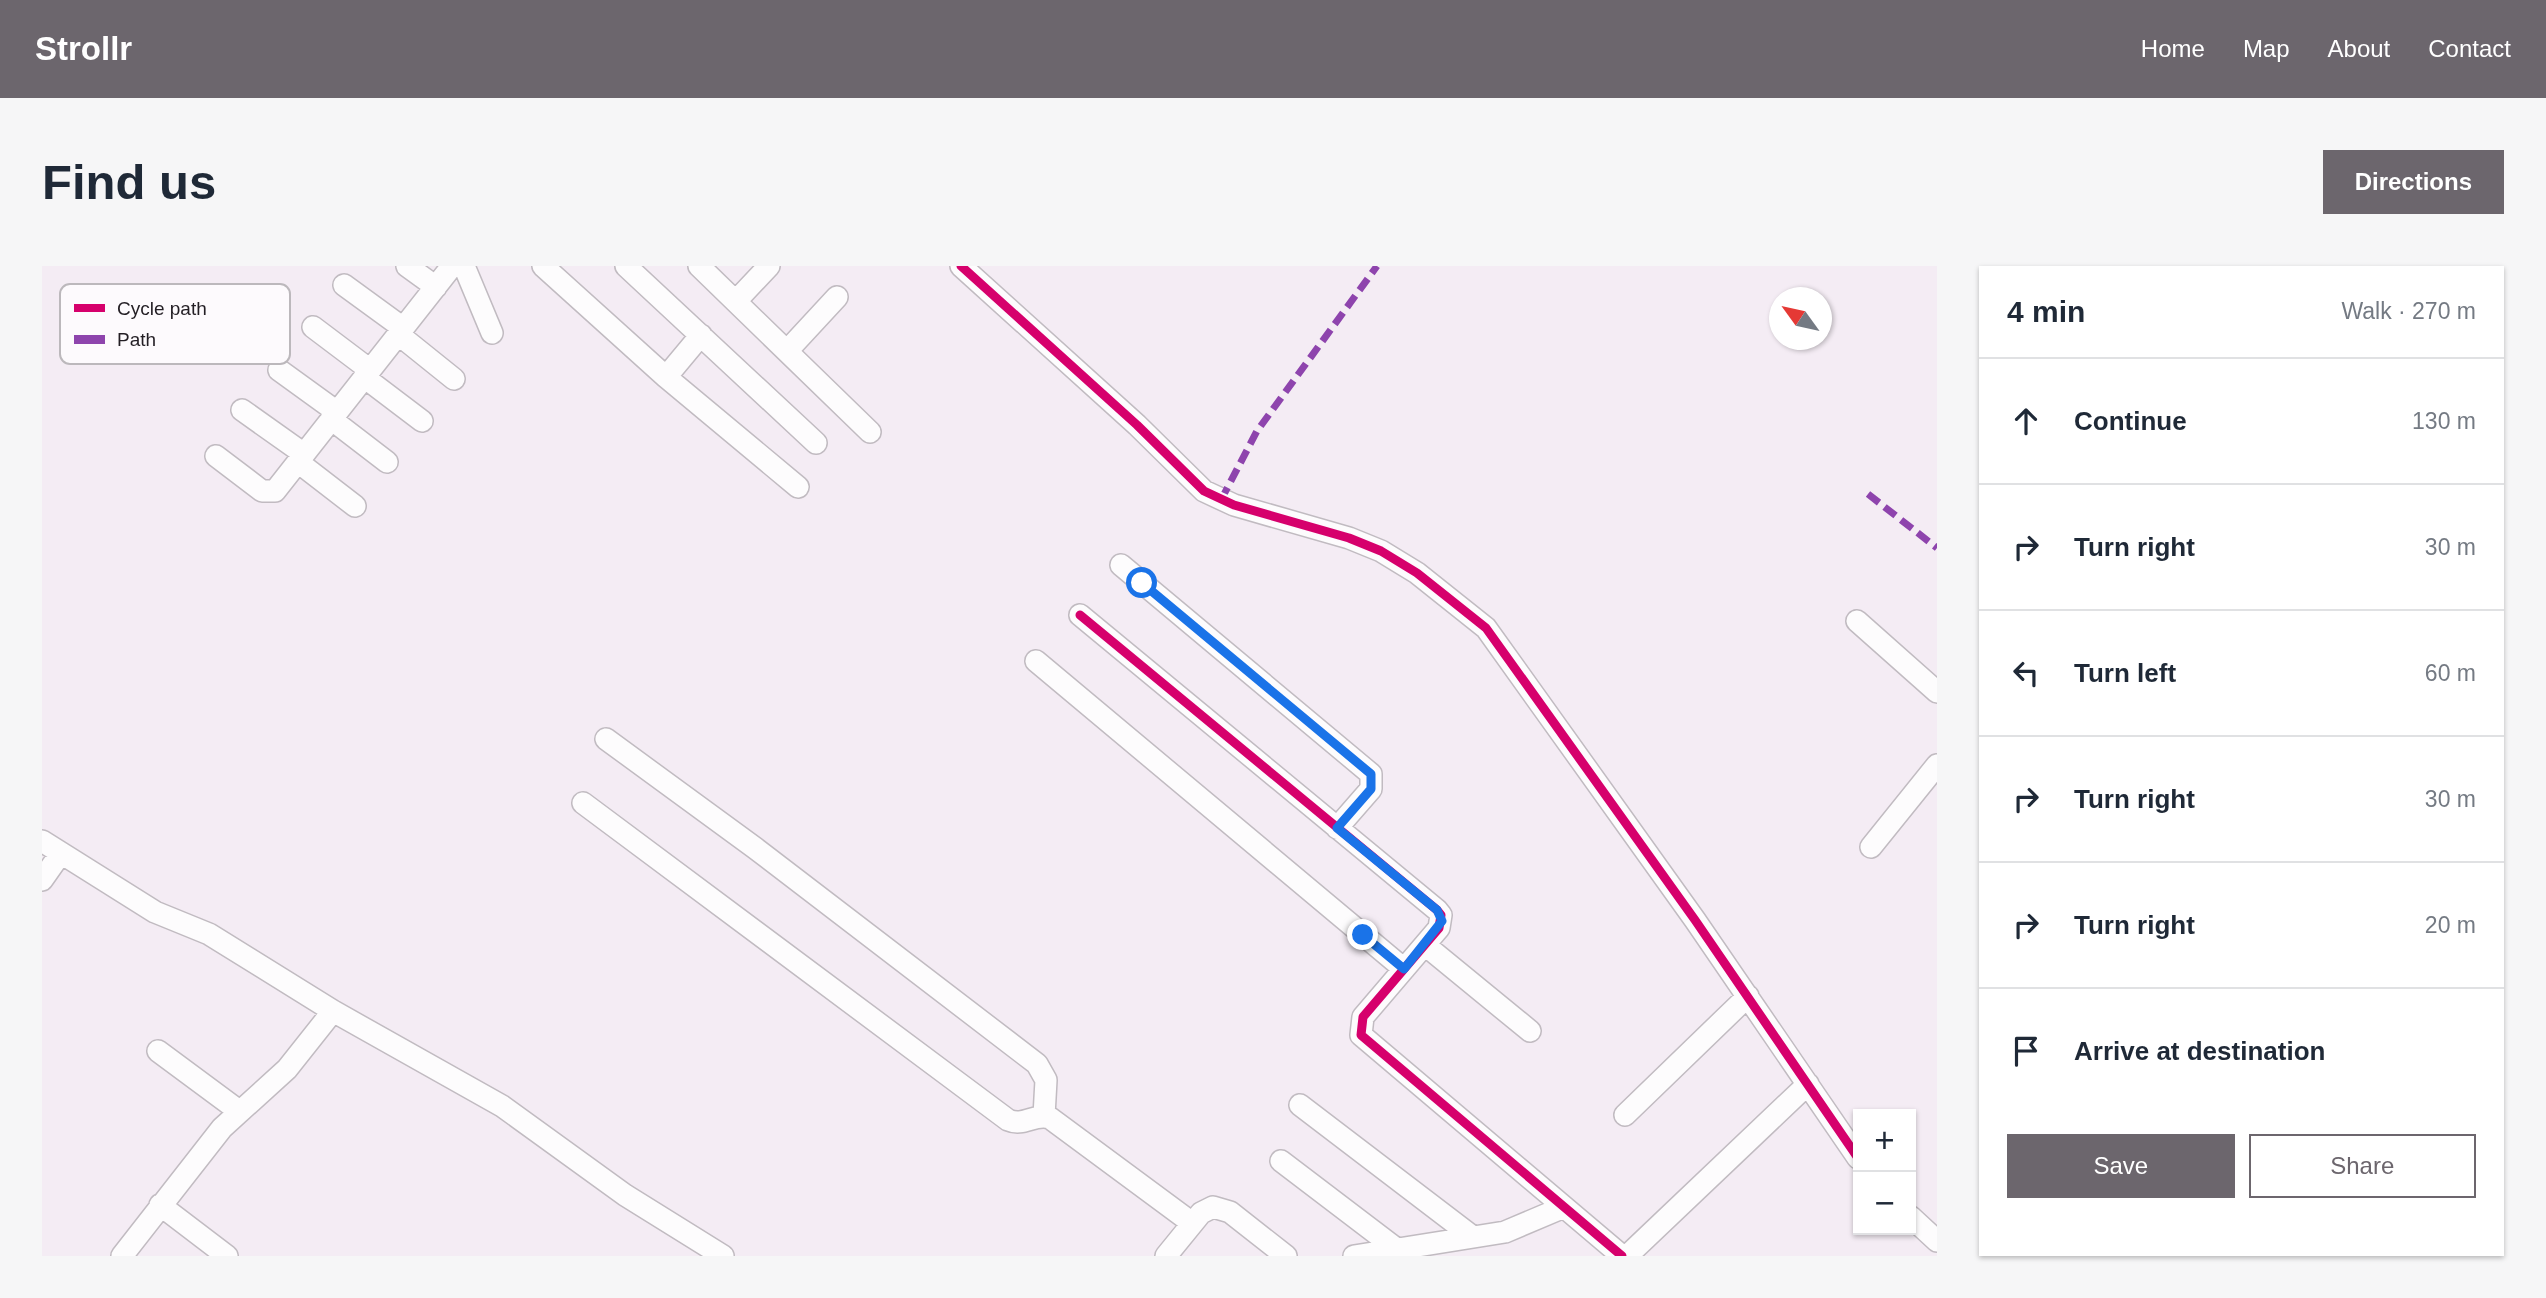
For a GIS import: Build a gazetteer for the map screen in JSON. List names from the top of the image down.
{
  "legend": ["Cycle path", "Path"],
  "north": "top left",
  "page": {
    "header": "Strollr",
    "nav": [
      "Home",
      "Map",
      "About",
      "Contact"
    ],
    "buttons": [
      "Directions",
      ["Save", "Share"]
    ],
    "title": "Find us",
    "heading": ["4 min", "Walk · 270 m"],
    "list": [
      ["Continue", "130 m"],
      ["Turn right", "30 m"],
      ["Turn left", "60 m"],
      ["Turn right", "30 m"],
      ["Turn right", "20 m"],
      "Arrive at destination"
    ],
    "map_buttons": ["+", "−"]
  }
}
